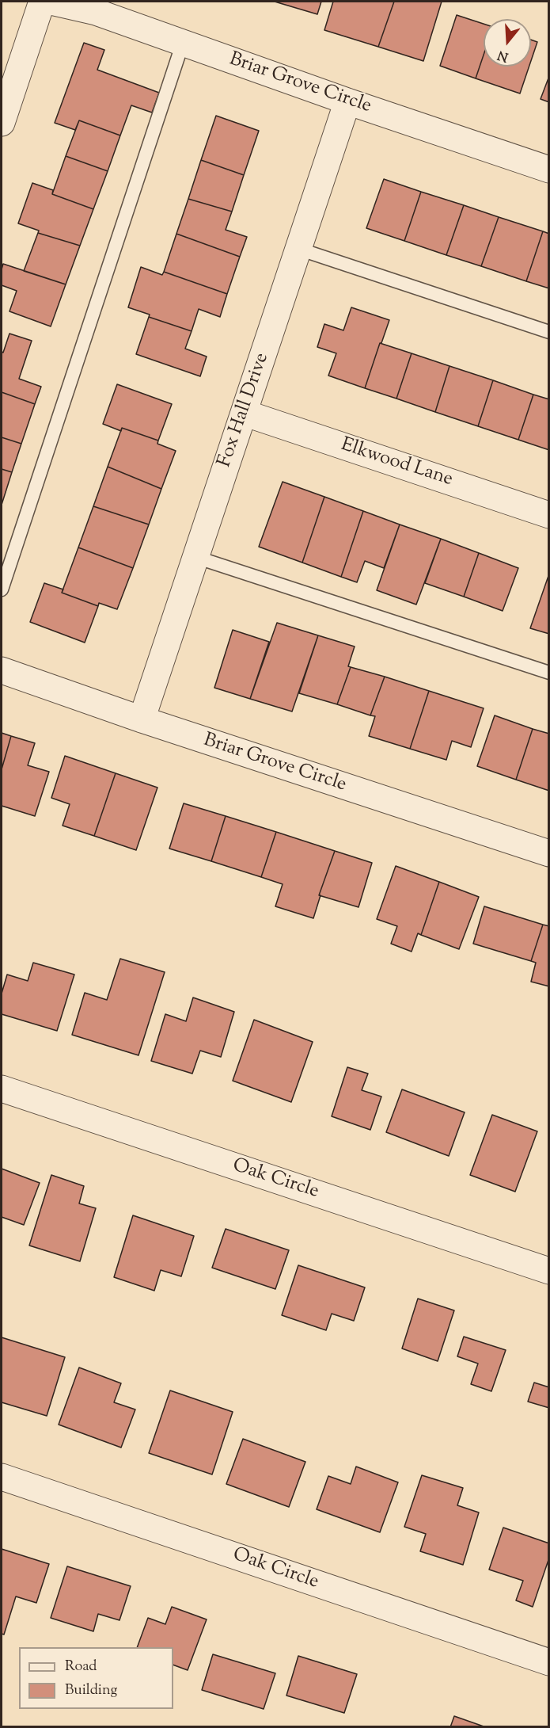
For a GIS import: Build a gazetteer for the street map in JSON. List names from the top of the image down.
{
  "streets": {
    "street": [
      "Briar Grove Circle",
      "Fox Hall Drive",
      "Elkwood Lane",
      "Oak Circle"
    ]
  },
  "crossings": [
    ["Briar Grove Circle", "Fox Hall Drive"],
    ["Fox Hall Drive", "Elkwood Lane"]
  ],
  "legend": ["Road", "Building"],
  "north": "bottom"
}
